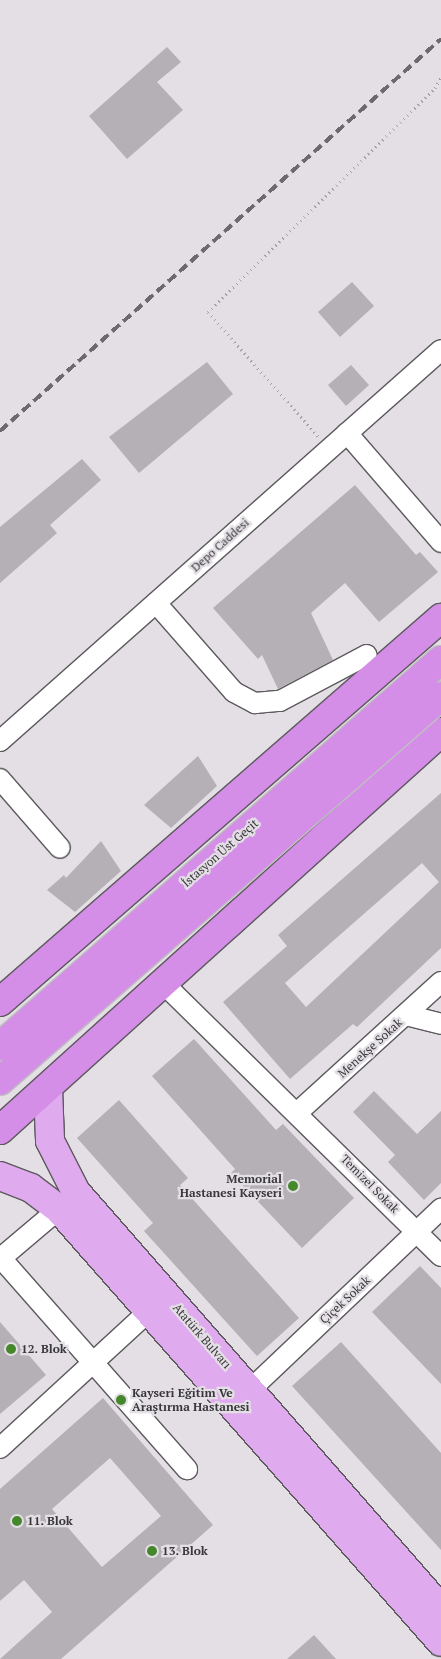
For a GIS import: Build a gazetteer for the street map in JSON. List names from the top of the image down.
{
  "streets": {
    "highway": ["İstasyon Üst Geçit"],
    "main road": ["Atatürk Bulvarı"],
    "street": [
      "Depo Caddesi",
      "Menekşe Sokak",
      "Temizel Sokak",
      "Çiçek Sokak"
    ]
  },
  "crossings": [
    ["Menekşe Sokak", "Temizel Sokak"],
    ["Temizel Sokak", "Çiçek Sokak"],
    ["Çiçek Sokak", "Atatürk Bulvarı"]
  ],
  "places": [
    "Memorial Hastanesi Kayseri",
    "12. Blok",
    "Kayseri Eğitim Ve Araştırma Hastanesi",
    "11. Blok",
    "13. Blok"
  ]
}
